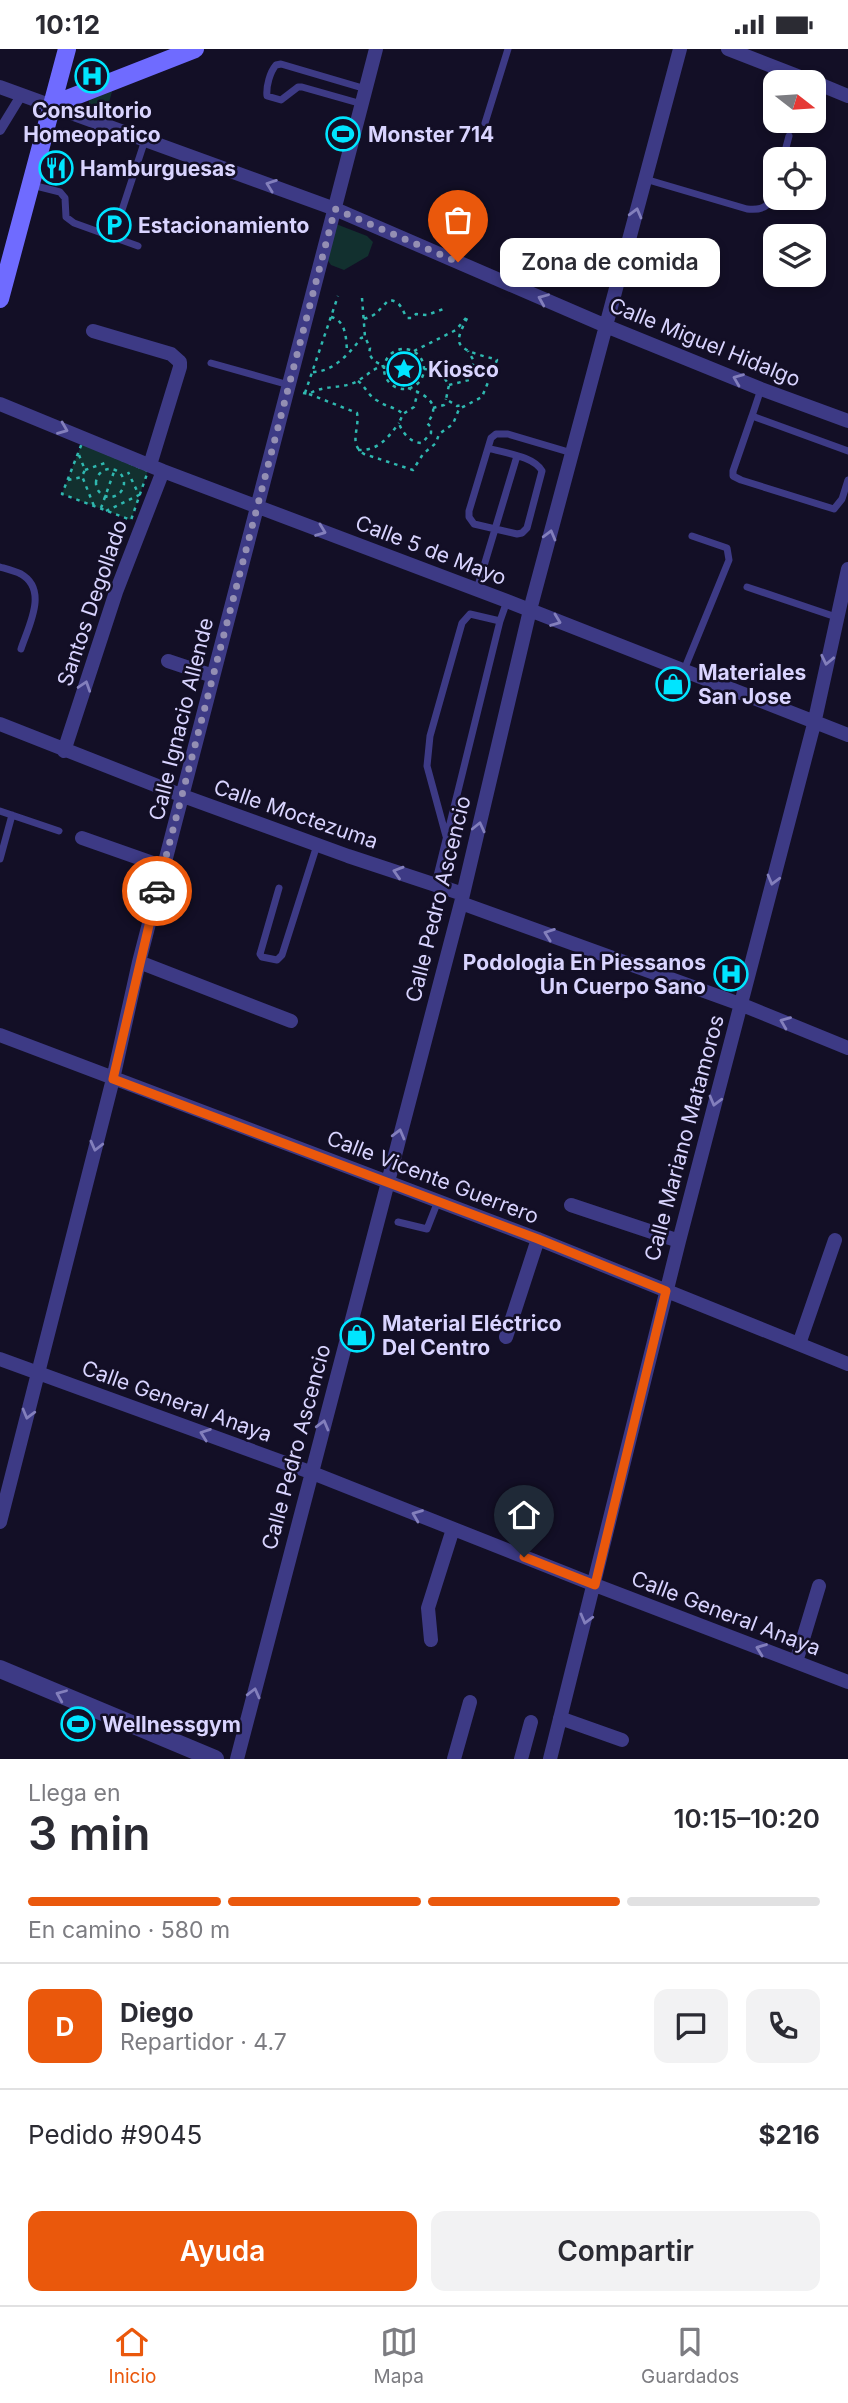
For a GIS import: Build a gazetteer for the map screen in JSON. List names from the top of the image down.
{
  "streets": {
    "street": [
      "Calle Miguel Hidalgo",
      "Calle 5 de Mayo",
      "Santos Degollado",
      "Calle Ignacio Allende",
      "Calle Moctezuma",
      "Calle Pedro Ascencio",
      "Calle Mariano Matamoros",
      "Calle Vicente Guerrero",
      "Calle General Anaya"
    ]
  },
  "crossings": [
    ["Calle Miguel Hidalgo", "Calle Ignacio Allende"],
    ["Calle Miguel Hidalgo", "Calle Pedro Ascencio"],
    ["Calle 5 de Mayo", "Santos Degollado"],
    ["Calle 5 de Mayo", "Calle Ignacio Allende"],
    ["Calle 5 de Mayo", "Calle Pedro Ascencio"],
    ["Calle 5 de Mayo", "Calle Mariano Matamoros"],
    ["Santos Degollado", "Calle Moctezuma"],
    ["Calle Ignacio Allende", "Calle Moctezuma"],
    ["Calle Ignacio Allende", "Calle Vicente Guerrero"],
    ["Calle Ignacio Allende", "Calle General Anaya"],
    ["Calle Moctezuma", "Calle Pedro Ascencio"],
    ["Calle Moctezuma", "Calle Mariano Matamoros"],
    ["Calle Pedro Ascencio", "Calle Vicente Guerrero"],
    ["Calle Pedro Ascencio", "Calle General Anaya"],
    ["Calle Mariano Matamoros", "Calle Vicente Guerrero"],
    ["Calle Mariano Matamoros", "Calle General Anaya"]
  ],
  "one_way": [
    "Calle Miguel Hidalgo",
    "Calle 5 de Mayo",
    "Santos Degollado",
    "Calle Moctezuma",
    "Calle Pedro Ascencio",
    "Calle Mariano Matamoros",
    "Calle General Anaya"
  ],
  "places": {
    "hospital": ["Consultorio Homeopatico", "Podologia En Piessanos Un Cuerpo Sano"],
    "sports": ["Monster 714", "Wellnessgym"],
    "restaurant": ["Hamburguesas"],
    "parking": ["Estacionamiento"],
    "other": ["Zona de comida"],
    "place": ["Kiosco"],
    "shop": ["Materiales San Jose", "Material Eléctrico Del Centro"]
  },
  "north": "right",
  "page": {
    "status": "10:12",
    "bubble": "Zona de comida",
    "heading": ["3 min", "Llega en", "10:15–10:20"],
    "panel": [
      "Diego",
      "Repartidor · 4.7",
      "Pedido #9045",
      "$216"
    ],
    "bar": "En camino · 580 m",
    "round": "D",
    "buttons": ["Ayuda", "Compartir"],
    "tabs": ["Inicio", "Mapa", "Guardados"]
  }
}
